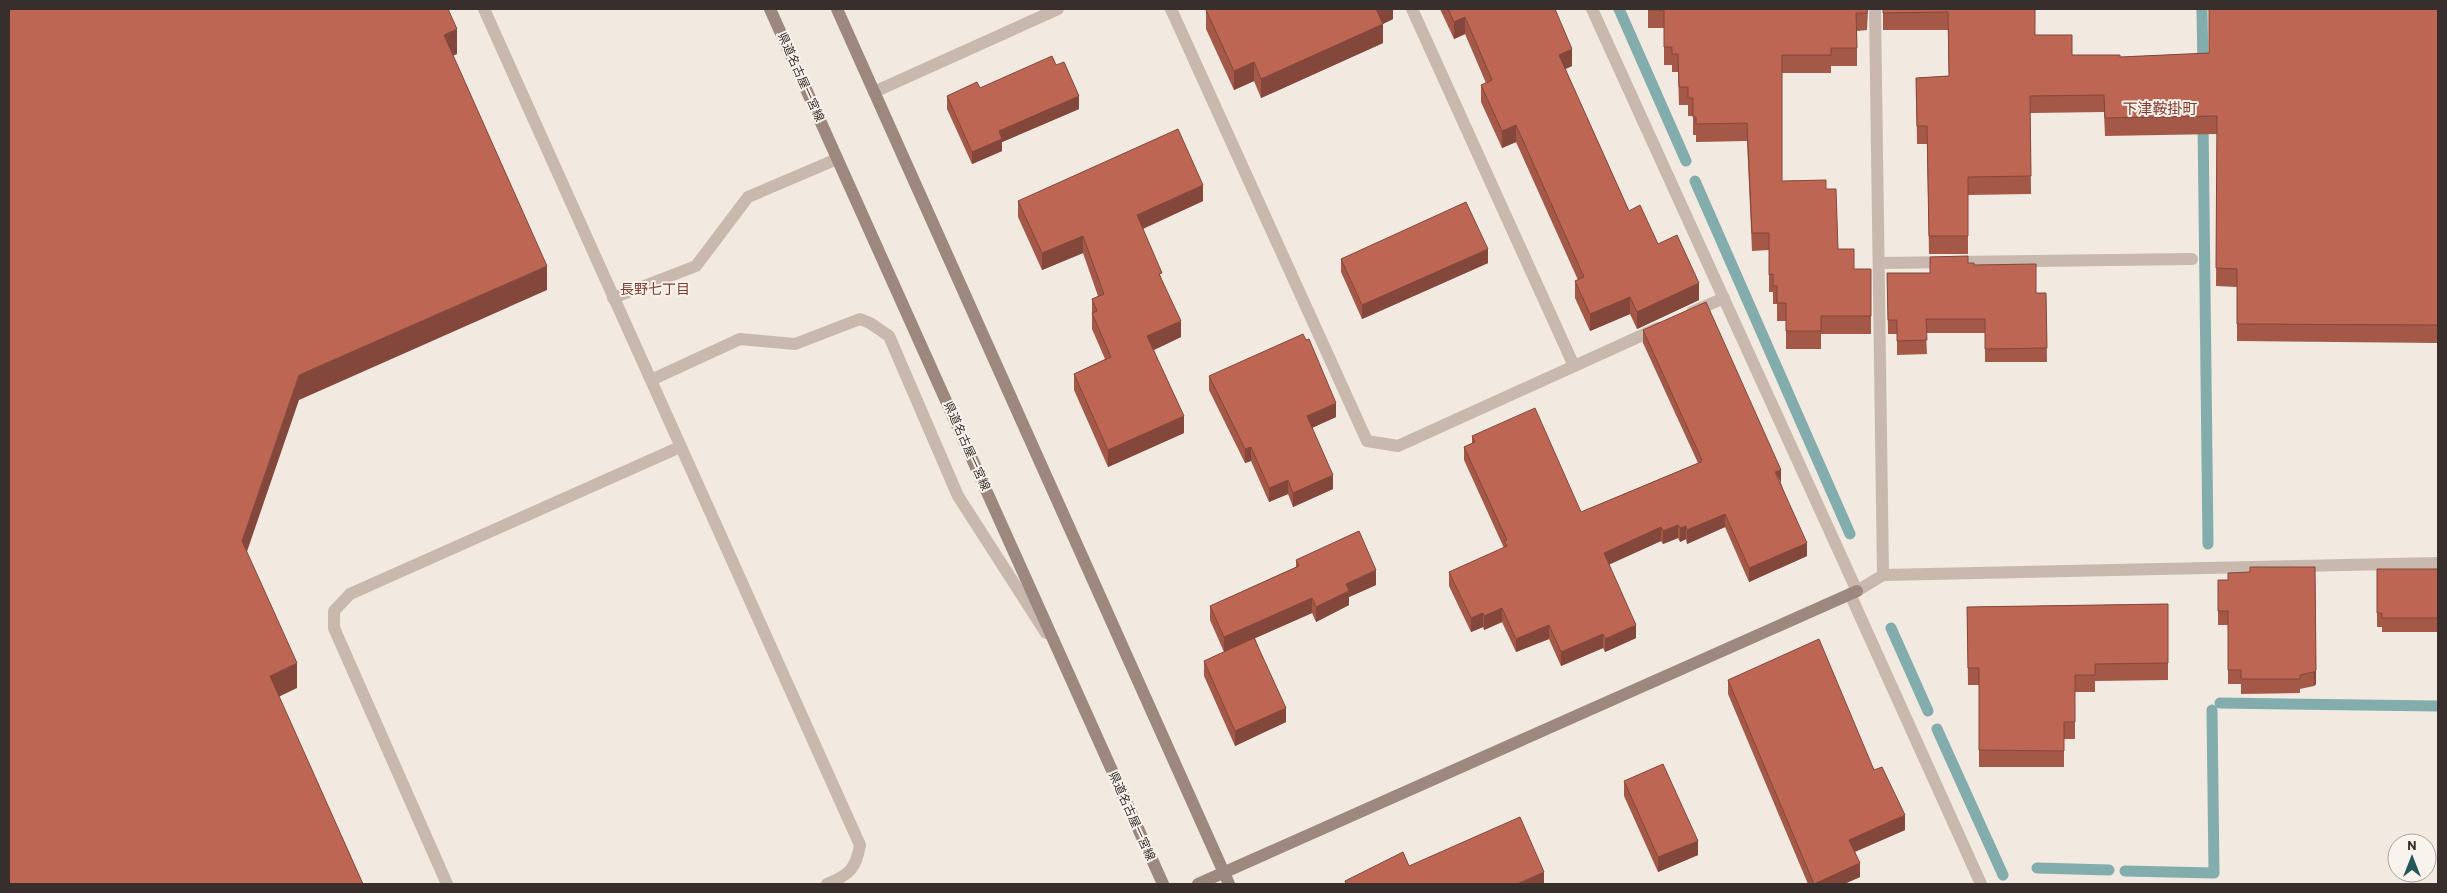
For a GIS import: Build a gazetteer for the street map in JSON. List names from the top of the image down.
{
  "streets": {
    "main road": ["県道名古屋一宮線"]
  },
  "districts": ["下津鞍掛町", "長野七丁目"],
  "north": "top"
}
